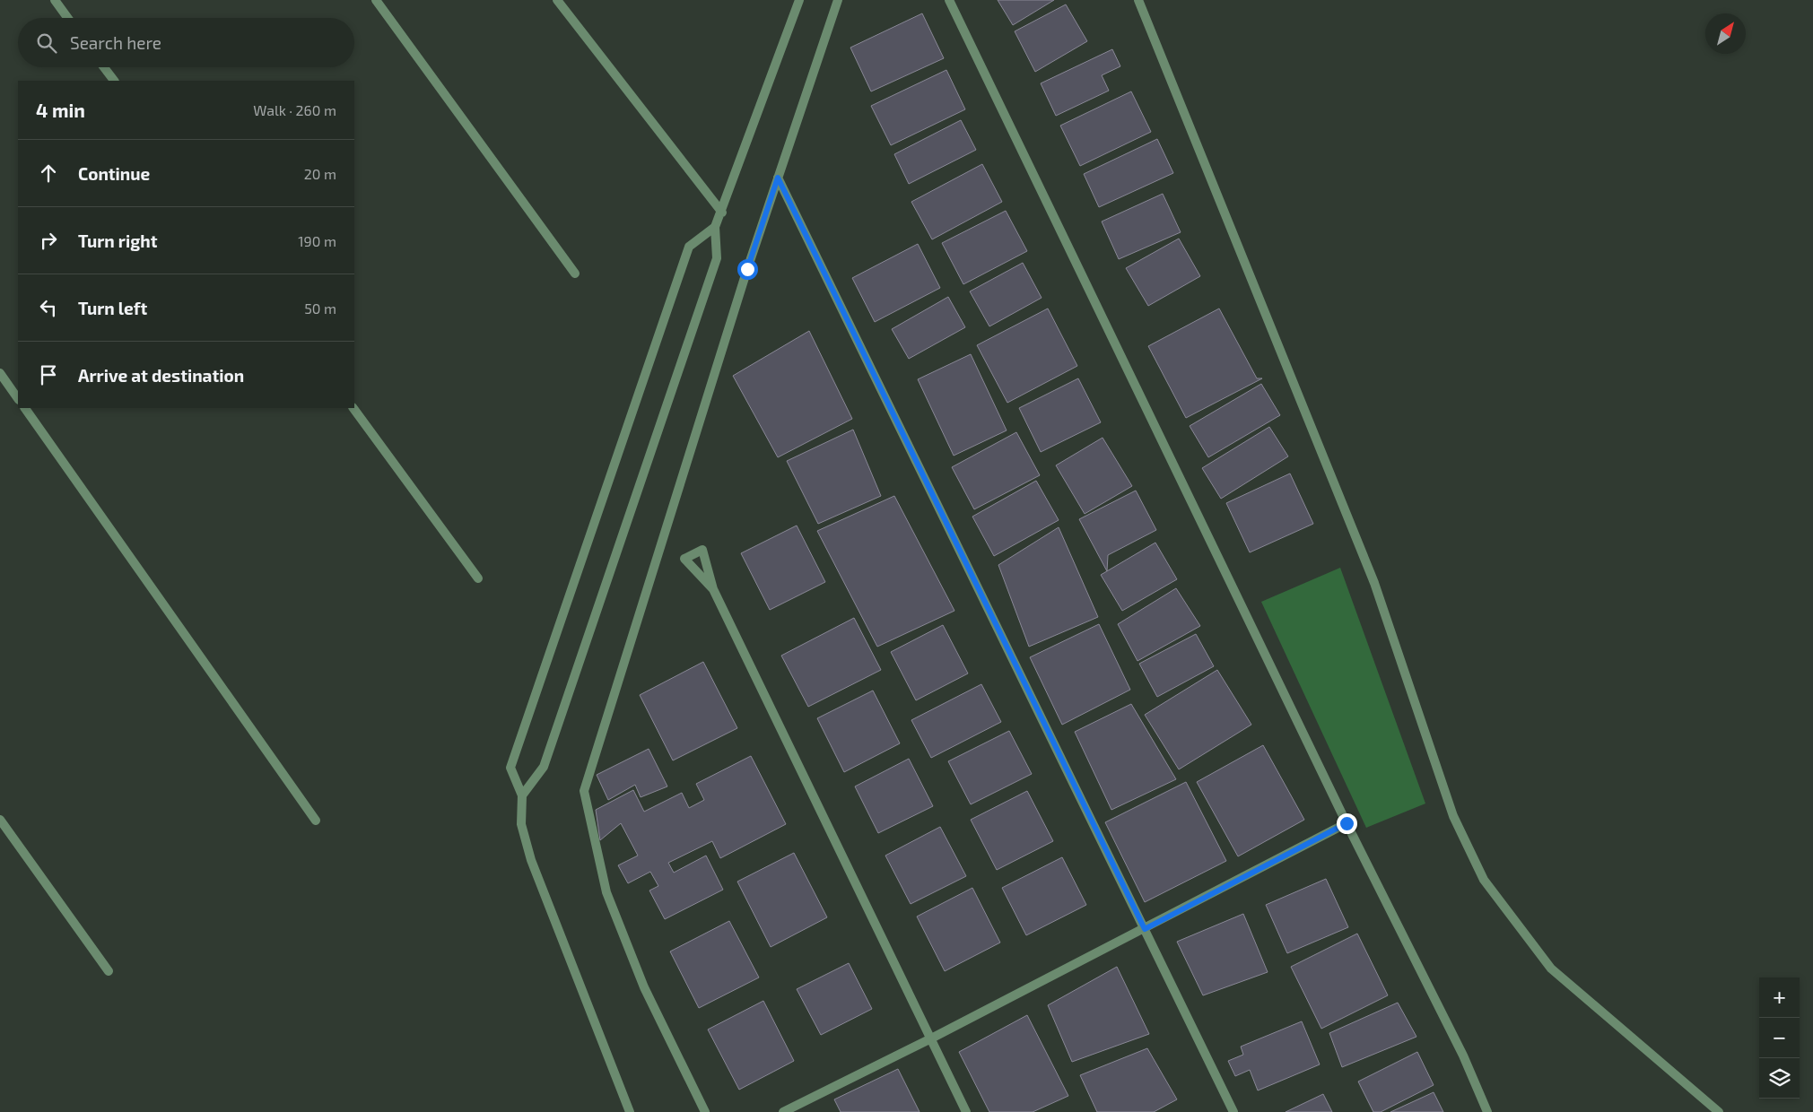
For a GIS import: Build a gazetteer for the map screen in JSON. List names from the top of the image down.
{
  "north": "top right",
  "page": {
    "search": "Search here",
    "heading": ["4 min", "Walk · 260 m"],
    "list": [
      ["Continue", "20 m"],
      ["Turn right", "190 m"],
      ["Turn left", "50 m"],
      "Arrive at destination"
    ],
    "map_buttons": ["+", "−"]
  }
}
